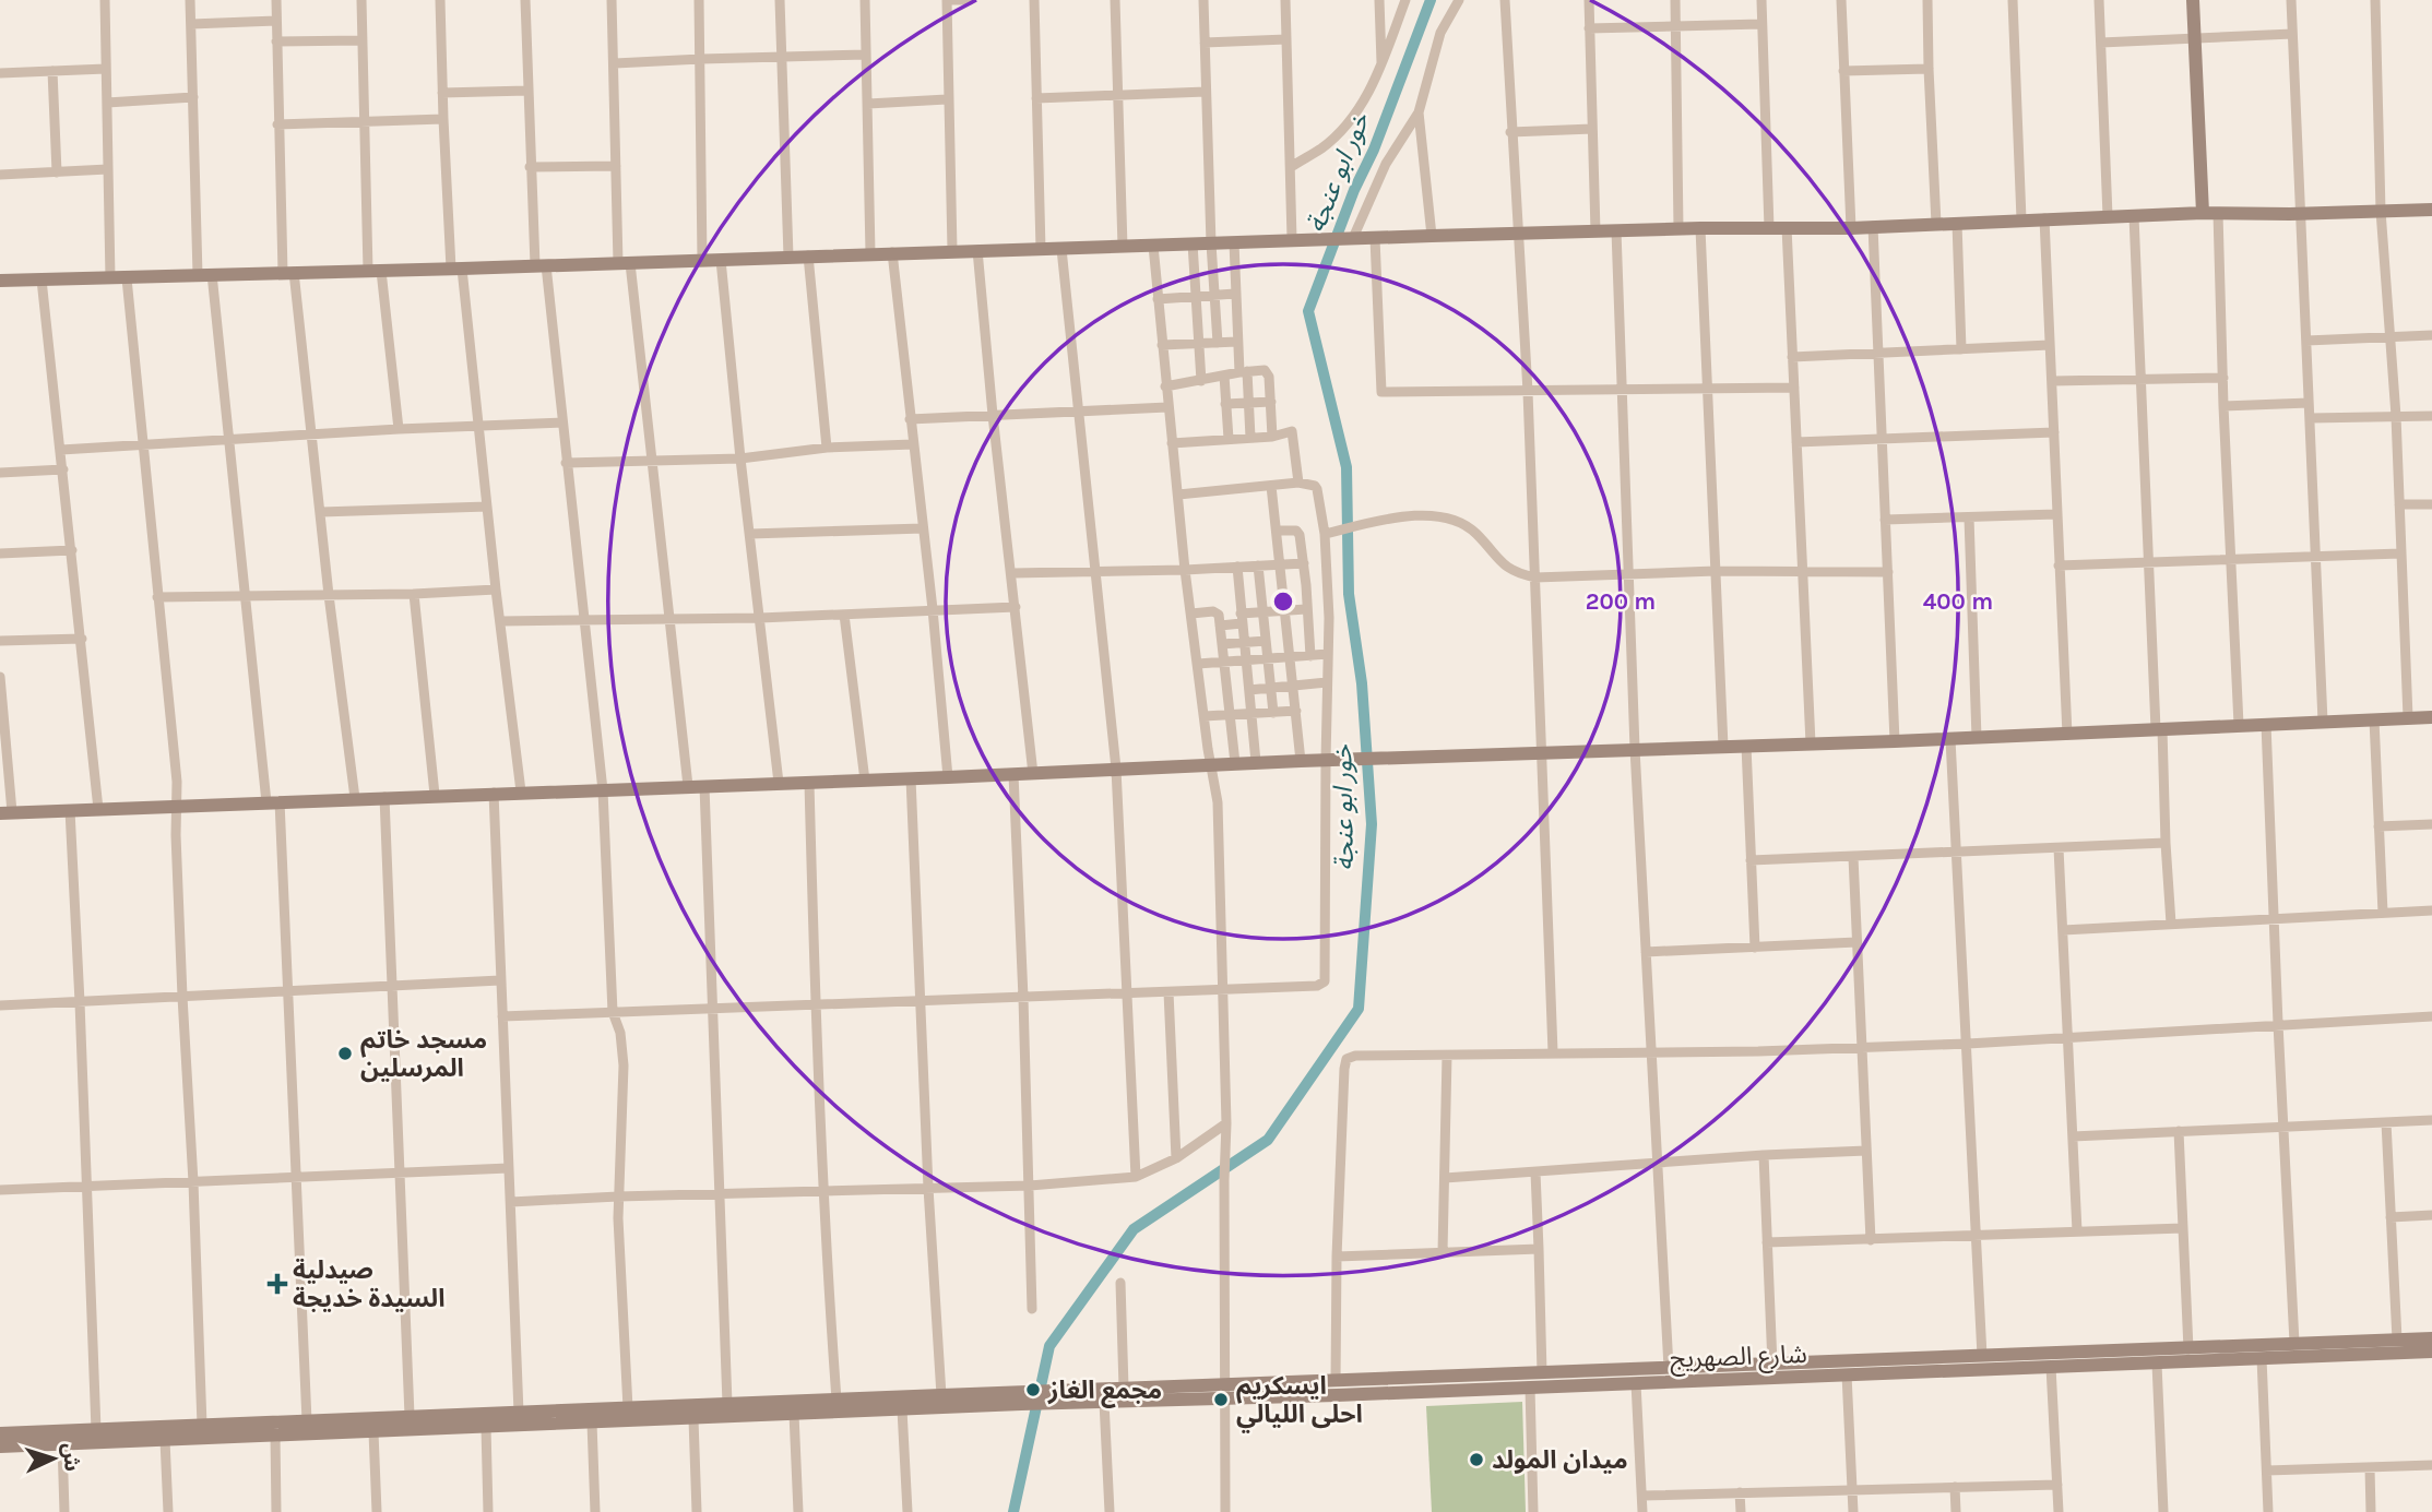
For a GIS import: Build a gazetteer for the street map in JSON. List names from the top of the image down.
{
  "streets": {
    "street": ["شارع الصهريج"]
  },
  "water": ["خور ابو عنجة"],
  "places": {
    "other": [
      "مسجد خاتم المرسلين",
      "مجمع الغاز",
      "ايسكريم احلى الليالي",
      "ميدان المولد"
    ],
    "health": ["صيدلية السيدة خديجة"]
  },
  "north": "right",
  "rings": ["200 m", "400 m"]
}
